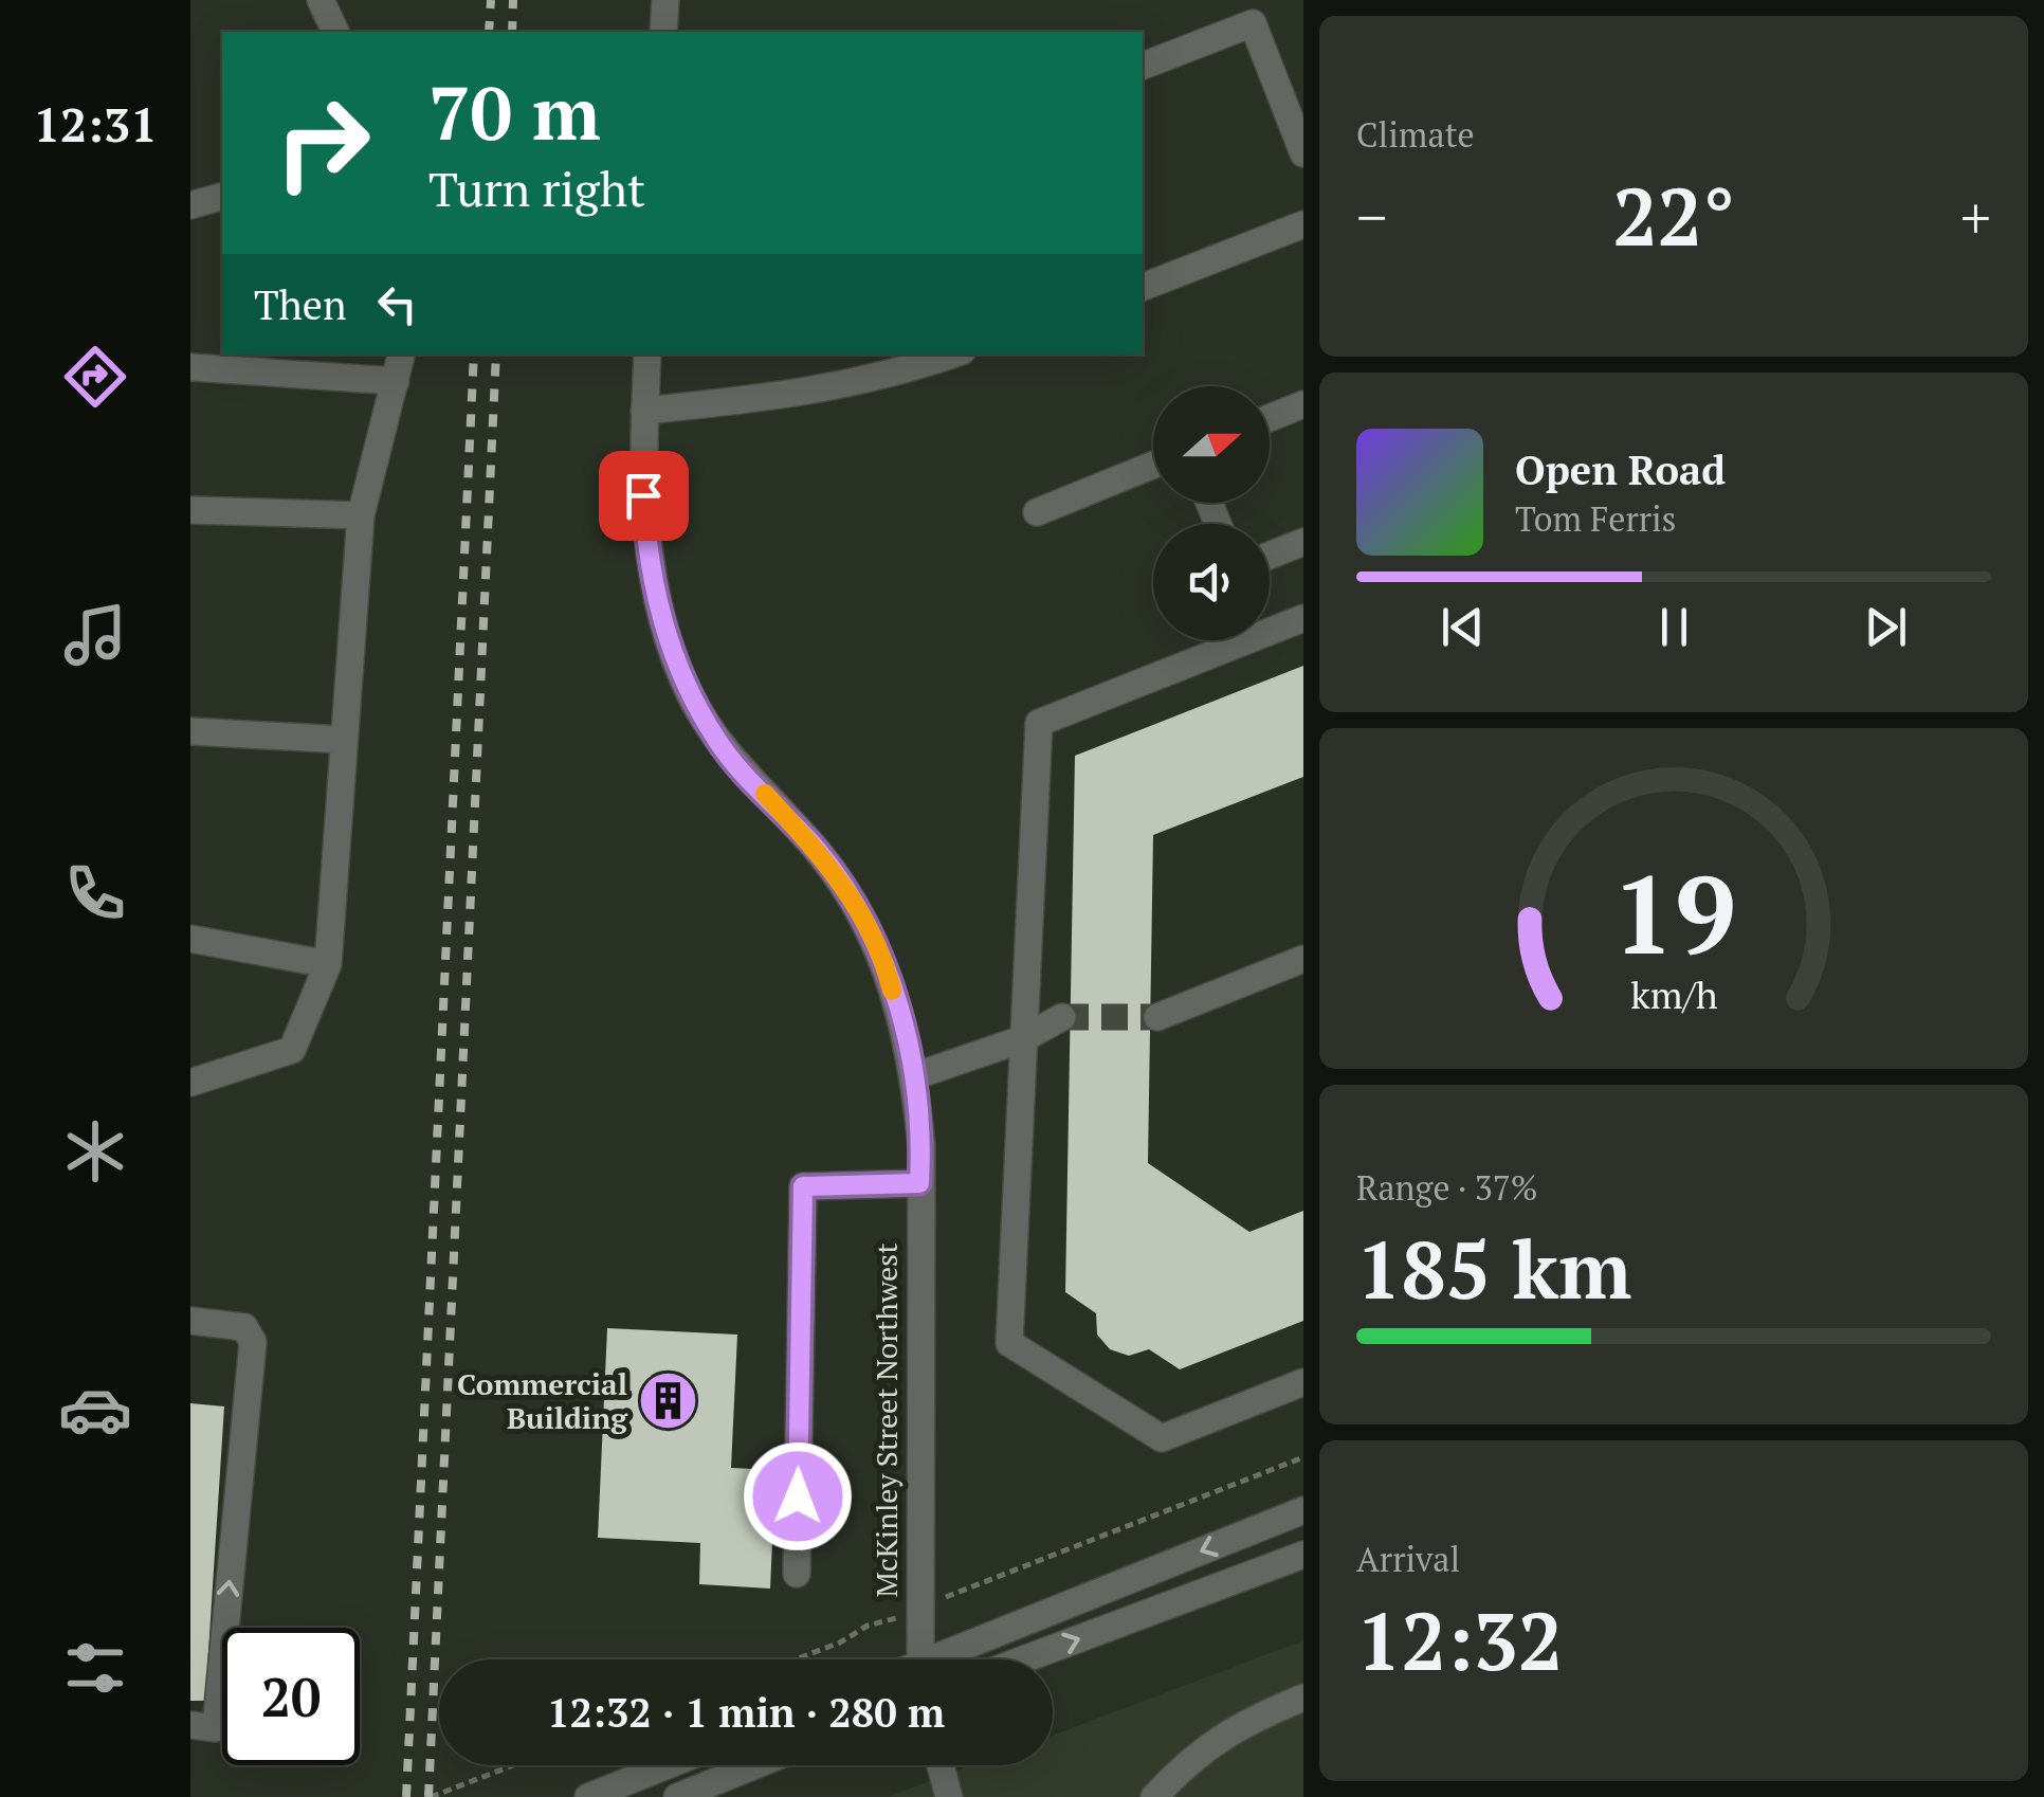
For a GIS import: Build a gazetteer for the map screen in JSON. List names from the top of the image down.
{
  "streets": {
    "street": ["McKinley Street Northwest"]
  },
  "places": {
    "building": ["Commercial Building"]
  },
  "north": "right",
  "page": {
    "tabs": "12:31",
    "tile": [
      "Climate",
      ["Range · 37%", "185 km"],
      ["Arrival", "12:32"]
    ],
    "turn": ["70 m", "Turn right"],
    "heat": ["−", "22°", "+"],
    "then": "Then",
    "song": ["Open Road", "Tom Ferris"],
    "limit": "20",
    "trip": "12:32 · 1 min · 280 m",
    "gauge": ["19", "km/h"]
  }
}
